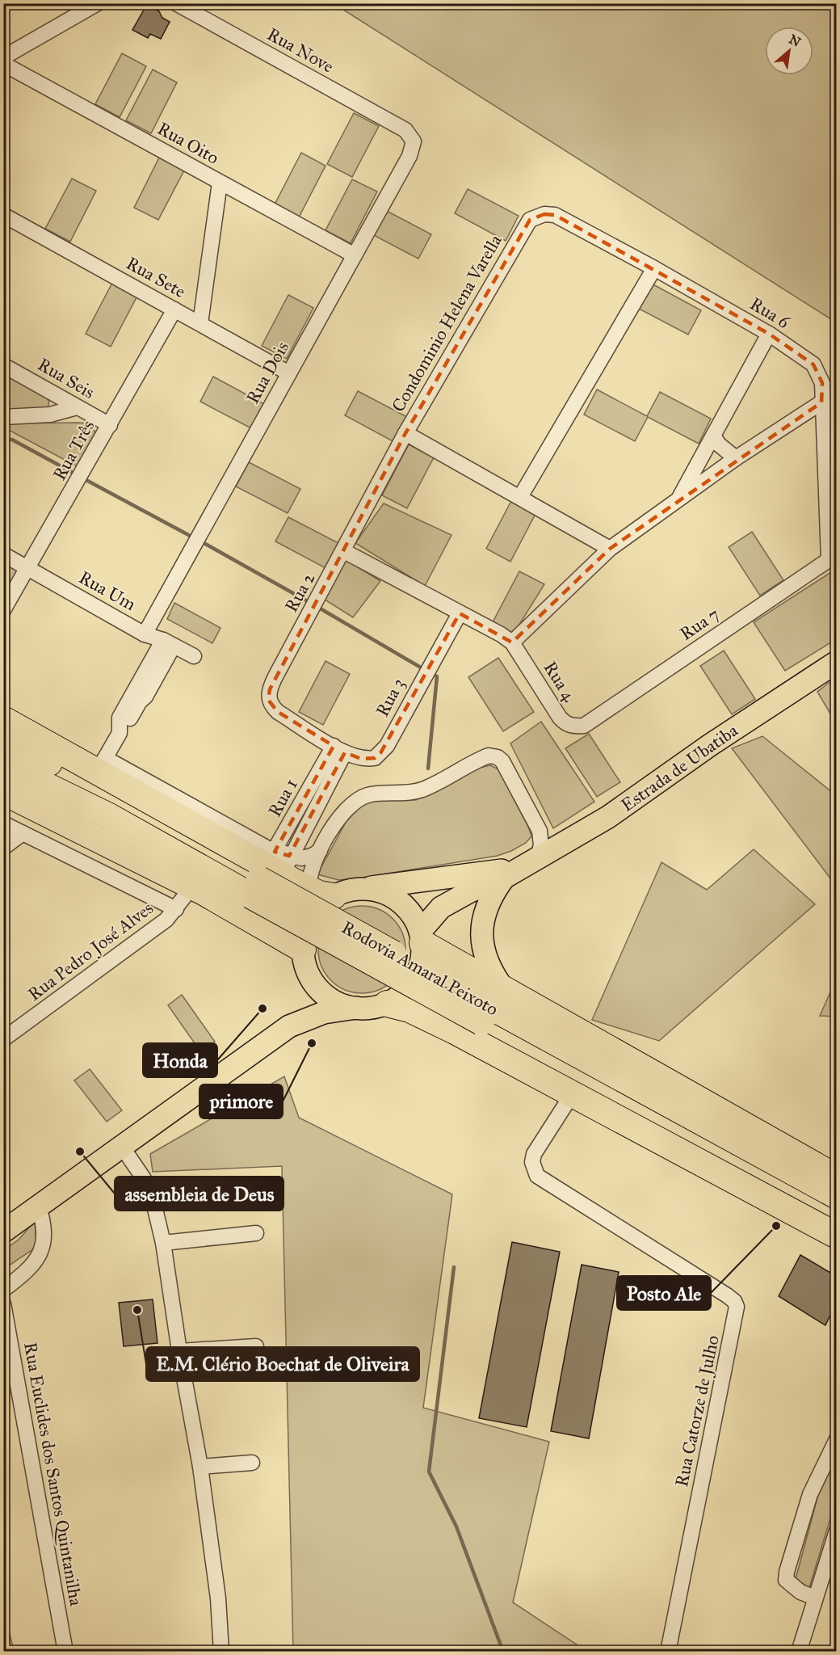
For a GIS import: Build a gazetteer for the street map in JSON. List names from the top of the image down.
{
  "streets": {
    "highway": ["Rodovia Amaral Peixoto"],
    "main road": ["Estrada de Ubatiba"],
    "street": [
      "Rua Nove",
      "Rua Oito",
      "Rua Sete",
      "Rua 6",
      "Condominio Helena Varella",
      "Rua Dois",
      "Rua Seis",
      "Rua Três",
      "Rua Um",
      "Rua 2",
      "Rua 7",
      "Rua 4",
      "Rua 3",
      "Rua 1",
      "Rua Pedro José Alves",
      "Rua Catorze de Julho",
      "Rua Euclides dos Santos Quintanilha"
    ]
  },
  "crossings": [
    ["Rua Nove", "Rua Dois"],
    ["Rua Oito", "Rua Dois"],
    ["Rua Sete", "Rua Dois"],
    ["Rua Sete", "Rua Três"],
    ["Rua 6", "Condominio Helena Varella"],
    ["Rua 6", "Rua 7"],
    ["Condominio Helena Varella", "Rua 2"],
    ["Rua Dois", "Rua Um"],
    ["Rua Seis", "Rua Três"],
    ["Rua Três", "Rua Um"],
    ["Rua 2", "Rua 3"],
    ["Rua 2", "Rua 1"],
    ["Rua 7", "Rua 4"],
    ["Rua 3", "Rua 1"],
    ["Rua 1", "Rodovia Amaral Peixoto"]
  ],
  "places": [
    "Honda",
    "primore",
    "assembleia de Deus",
    "Posto Ale",
    "E.M. Clério Boechat de Oliveira"
  ],
  "north": "top right"
}
